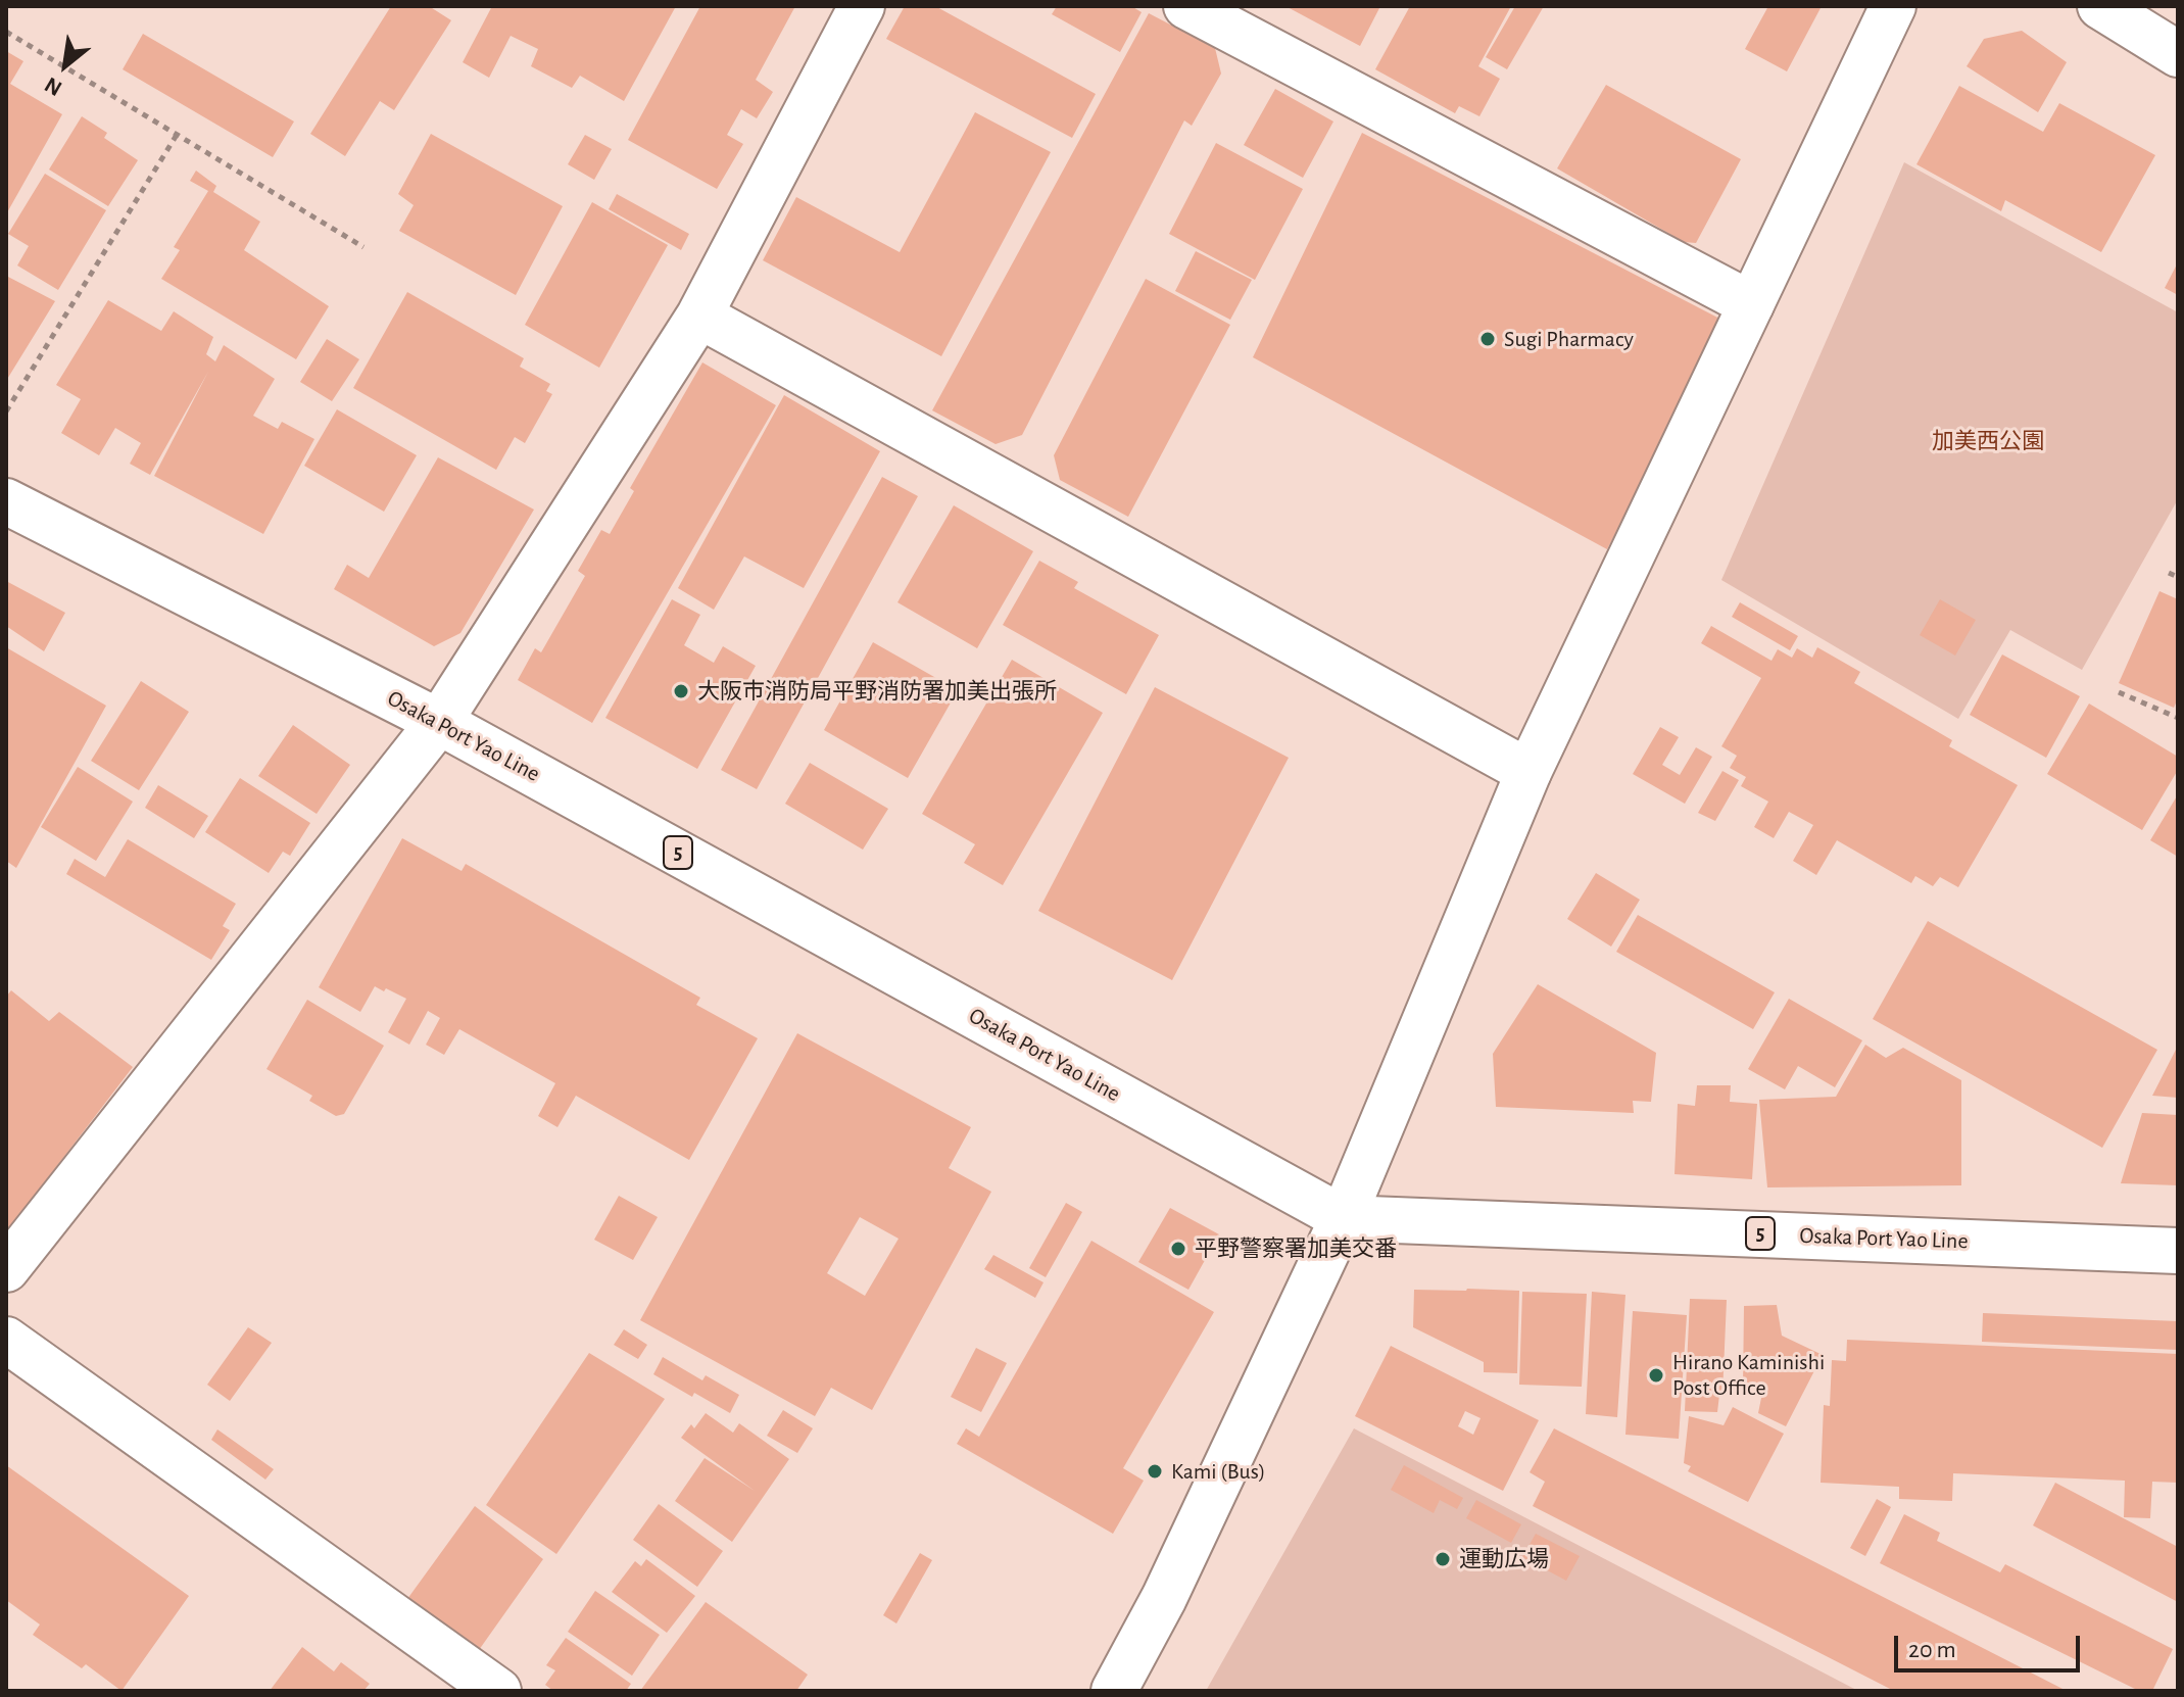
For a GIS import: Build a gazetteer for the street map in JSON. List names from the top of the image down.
{
  "streets": {
    "street": ["Osaka Port Yao Line", "5"]
  },
  "parks": ["加美西公園"],
  "places": [
    "Sugi Pharmacy",
    "大阪市消防局平野消防署加美出張所",
    "平野警察署加美交番",
    "Hirano Kaminishi Post Office",
    "Kami (Bus)",
    "運動広場"
  ],
  "scale_bar": "20 m",
  "north": "bottom left"
}
